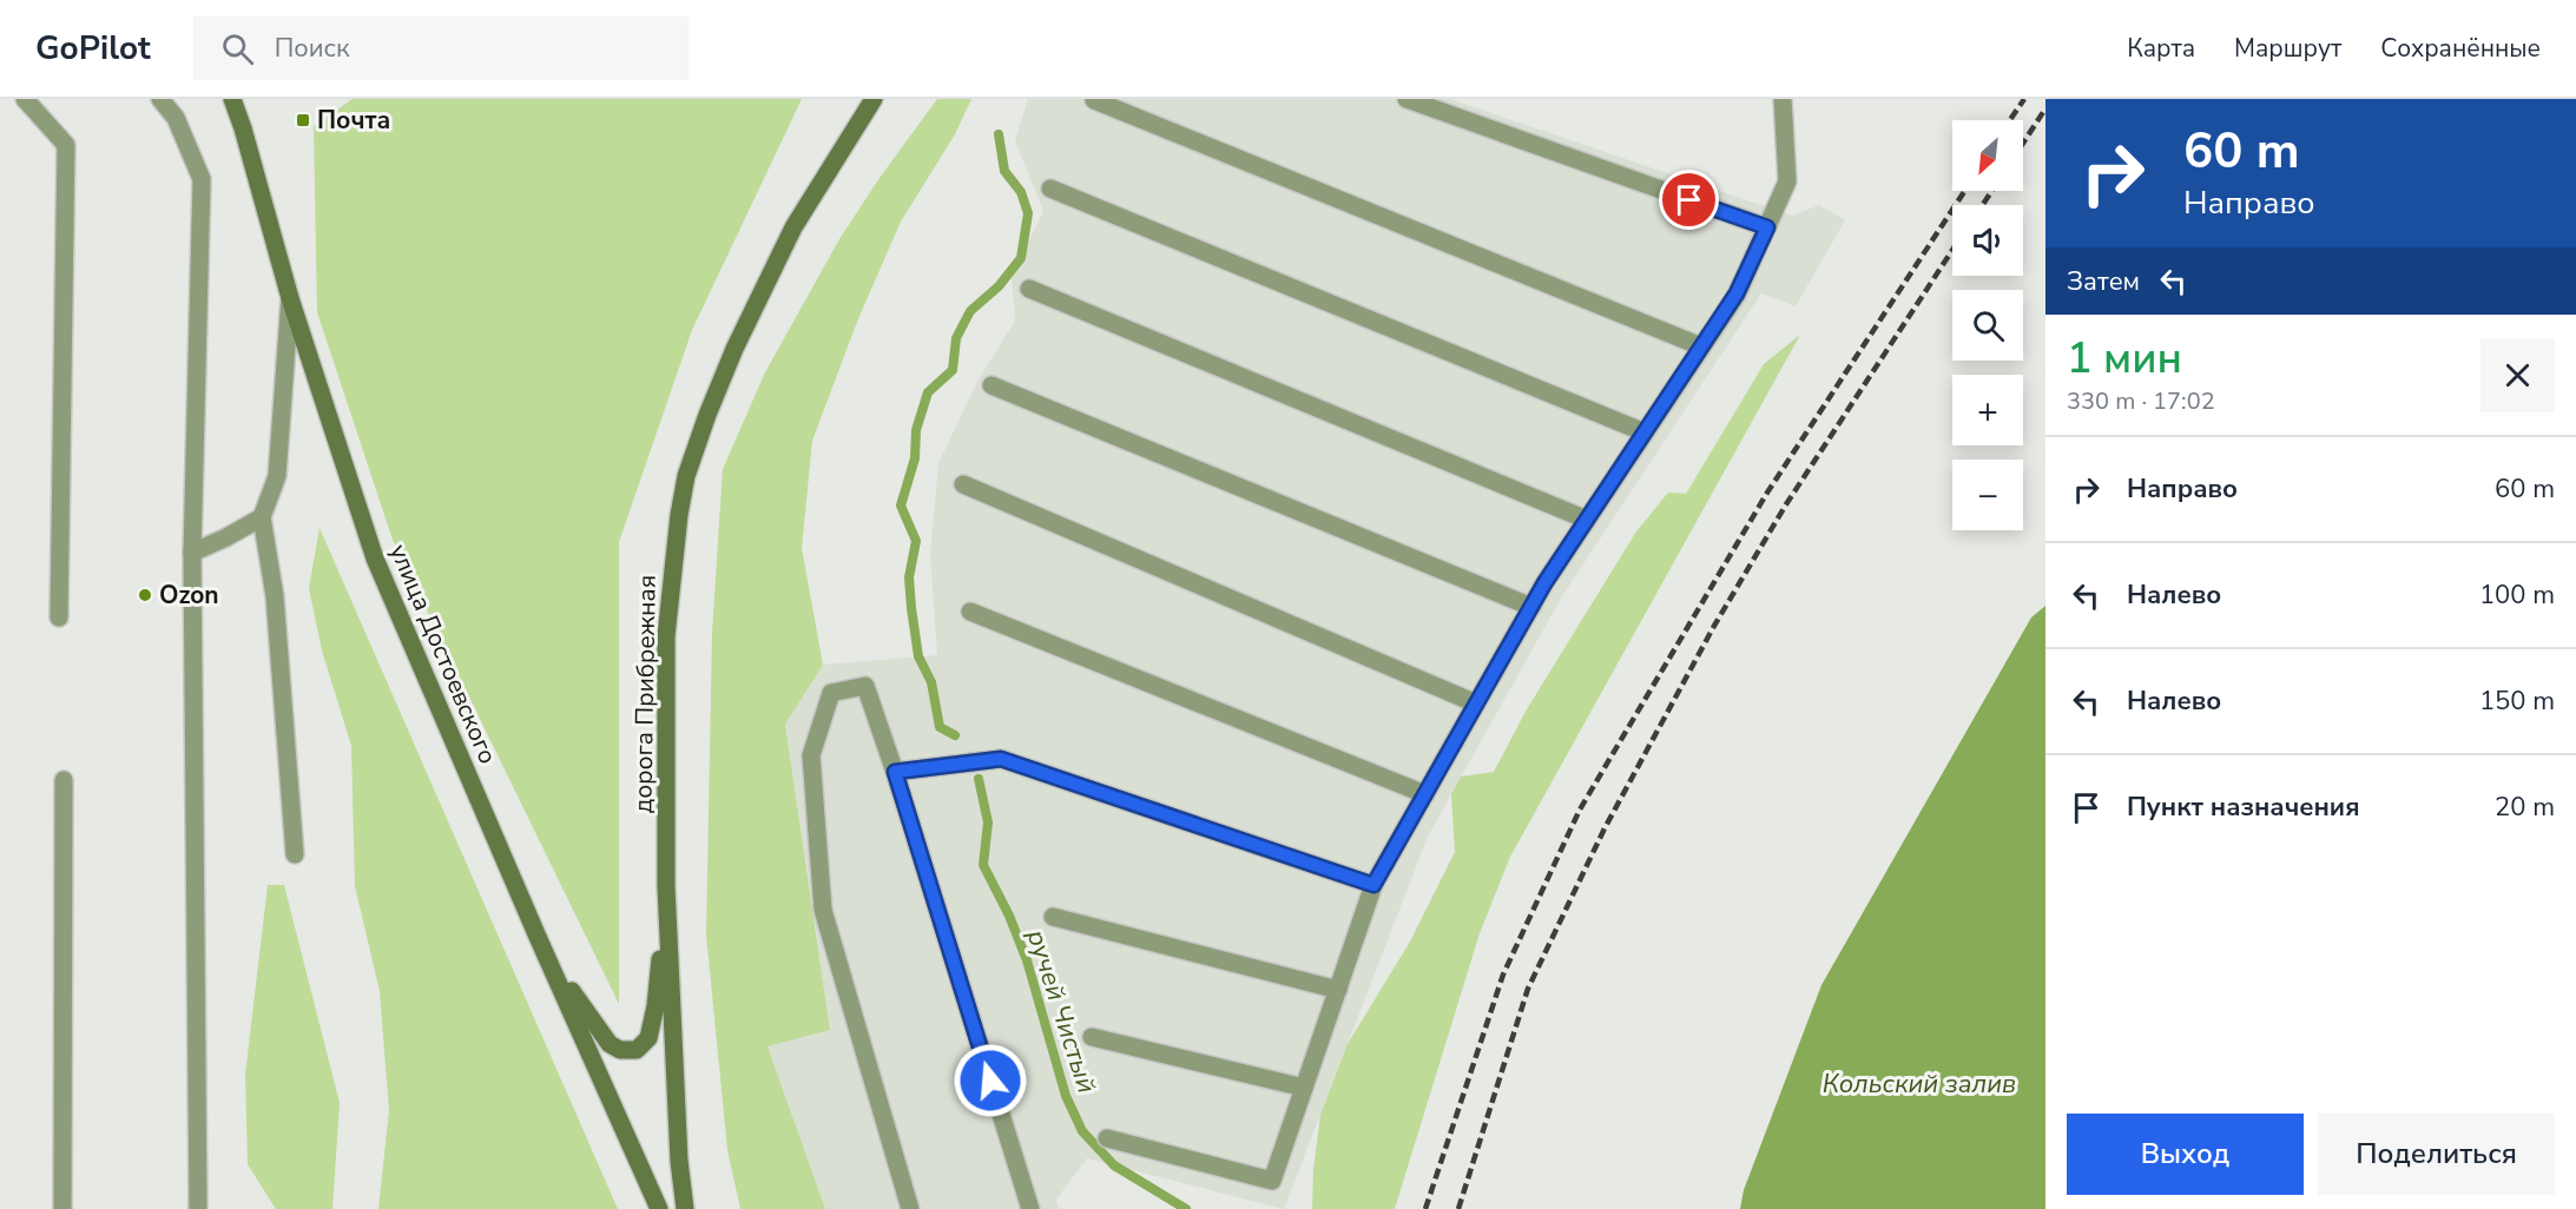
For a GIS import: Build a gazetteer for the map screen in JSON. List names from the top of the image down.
{
  "streets": {
    "main road": ["улица Достоевского", "дорога Прибрежная"]
  },
  "water": ["ручей Чистый", "Кольский залив"],
  "places": {
    "transit": ["Почта"],
    "other": ["Ozon"]
  },
  "north": "bottom left",
  "page": {
    "header": "GoPilot",
    "search": "Поиск",
    "nav": ["Карта", "Маршрут", "Сохранённые"],
    "turn": ["60 m", "Направо"],
    "map_buttons": ["+", "−"],
    "then": "Затем",
    "heading": ["1 мин", "330 m · 17:02"],
    "list": [
      {
        "name": "Направо",
        "value": "60 m"
      },
      {
        "name": "Налево",
        "value": "100 m"
      },
      {
        "name": "Налево",
        "value": "150 m"
      },
      {
        "name": "Пункт назначения",
        "value": "20 m"
      }
    ],
    "buttons": ["Выход", "Поделиться"]
  }
}
